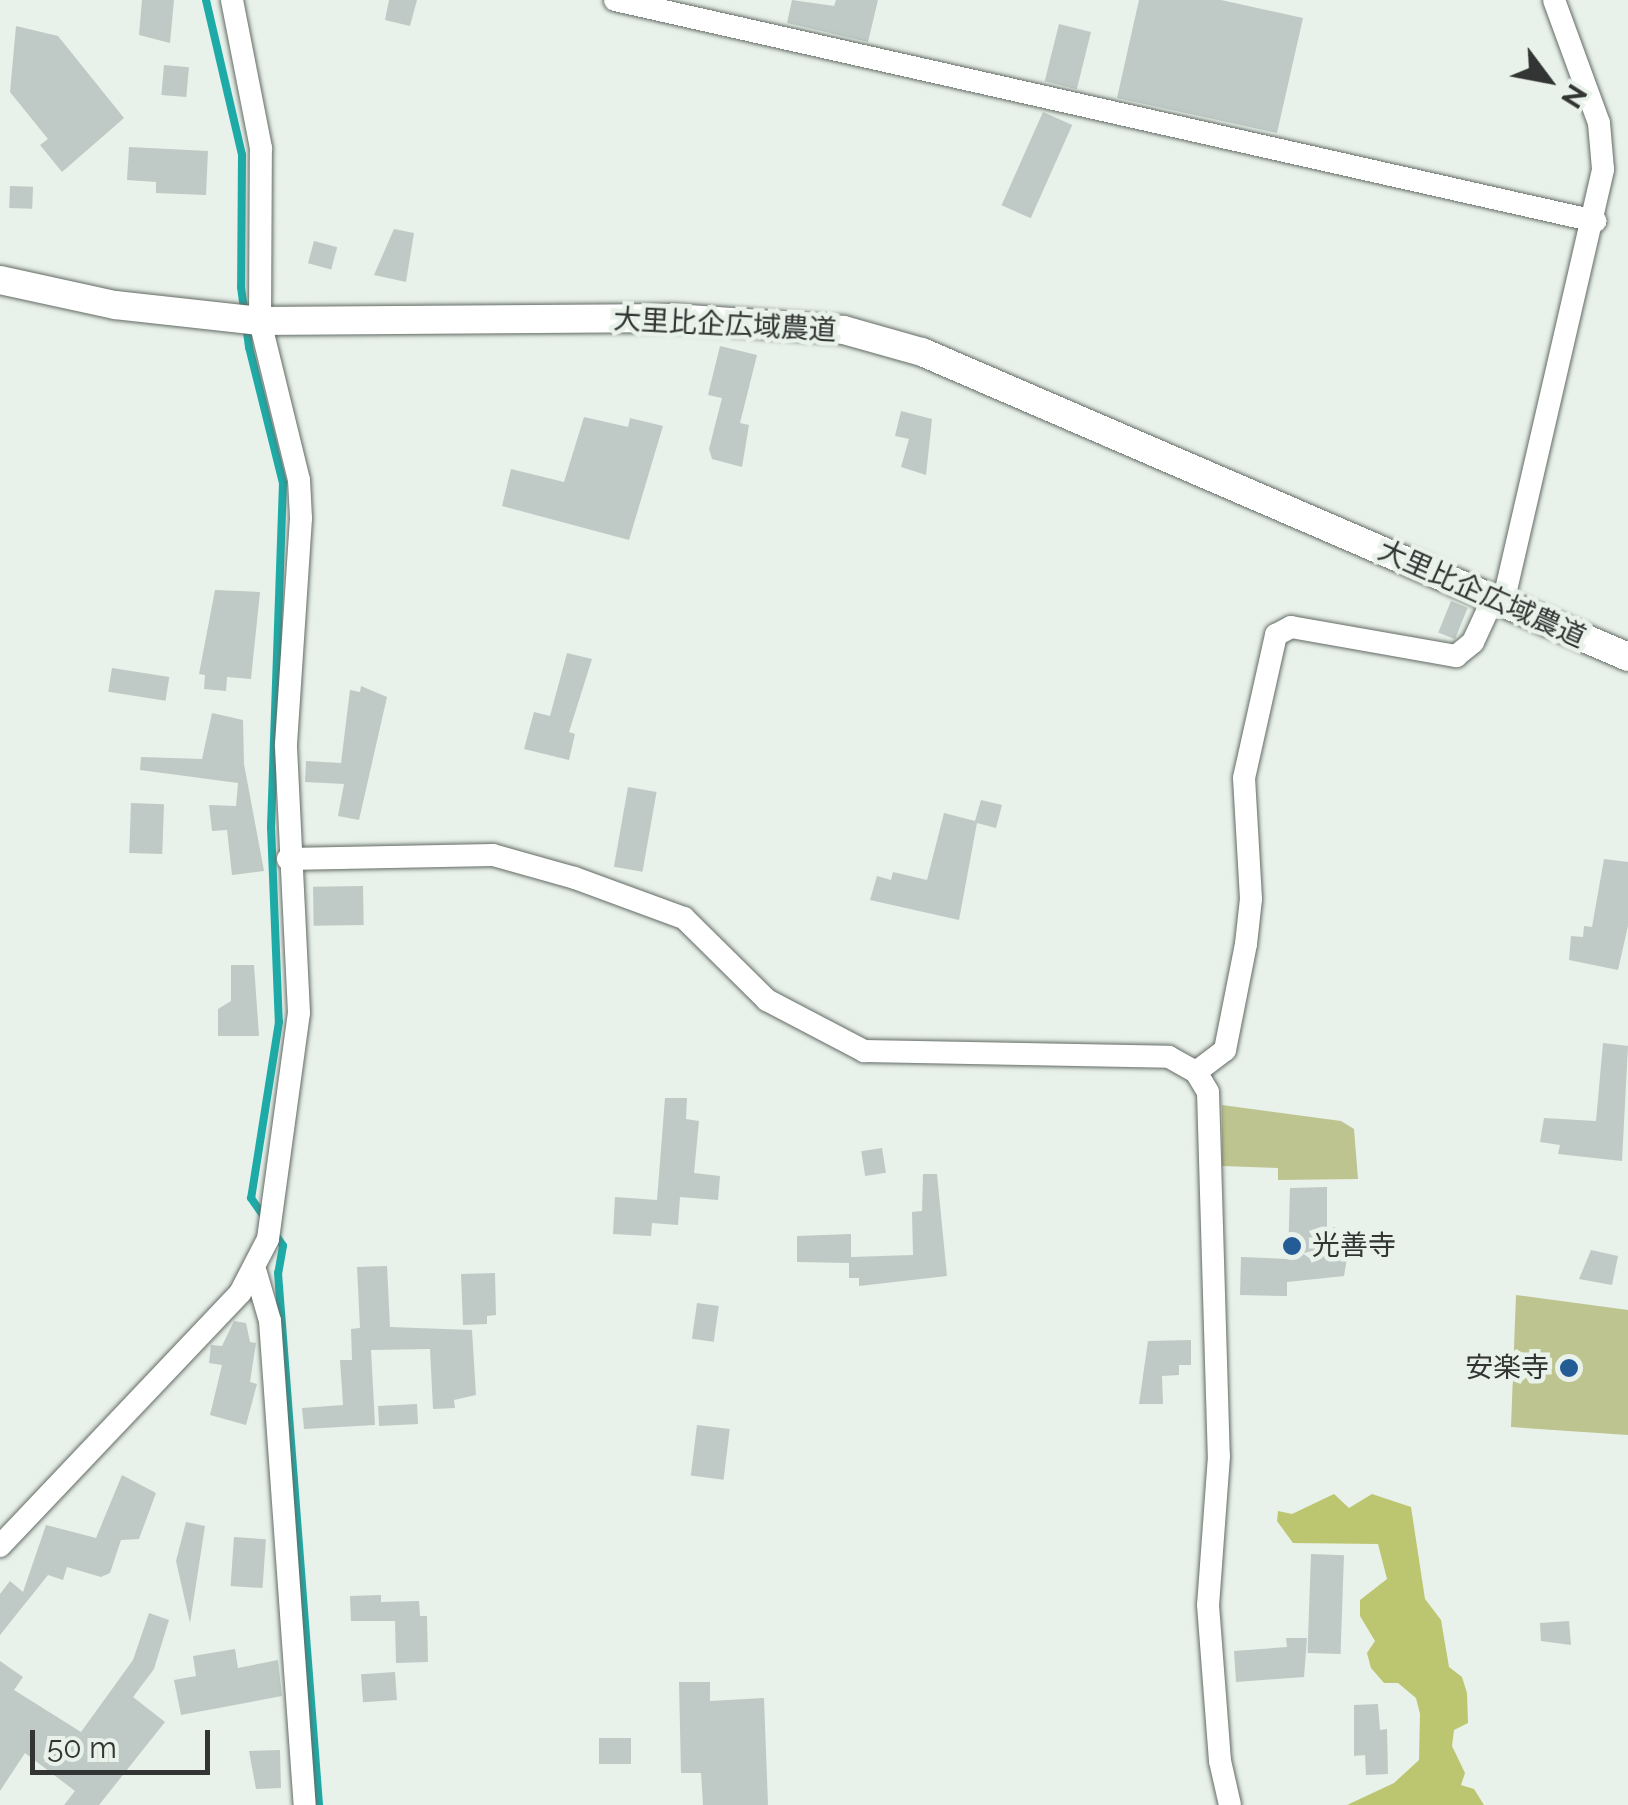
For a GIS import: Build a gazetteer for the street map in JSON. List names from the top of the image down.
{
  "streets": {
    "street": ["大里比企広域農道"]
  },
  "places": ["光善寺", "安楽寺"],
  "scale_bar": "50 m",
  "north": "bottom right"
}
